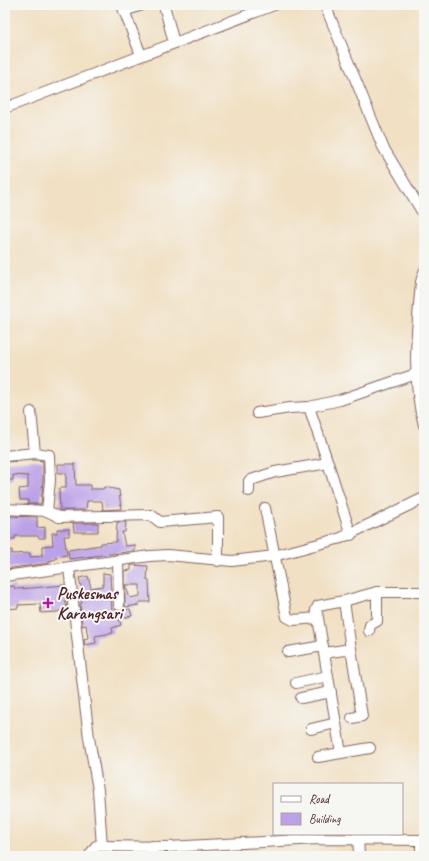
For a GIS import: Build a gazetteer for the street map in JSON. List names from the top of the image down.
{
  "places": {
    "health": ["Puskesmas Karangsari"]
  },
  "legend": ["Road", "Building"]
}
